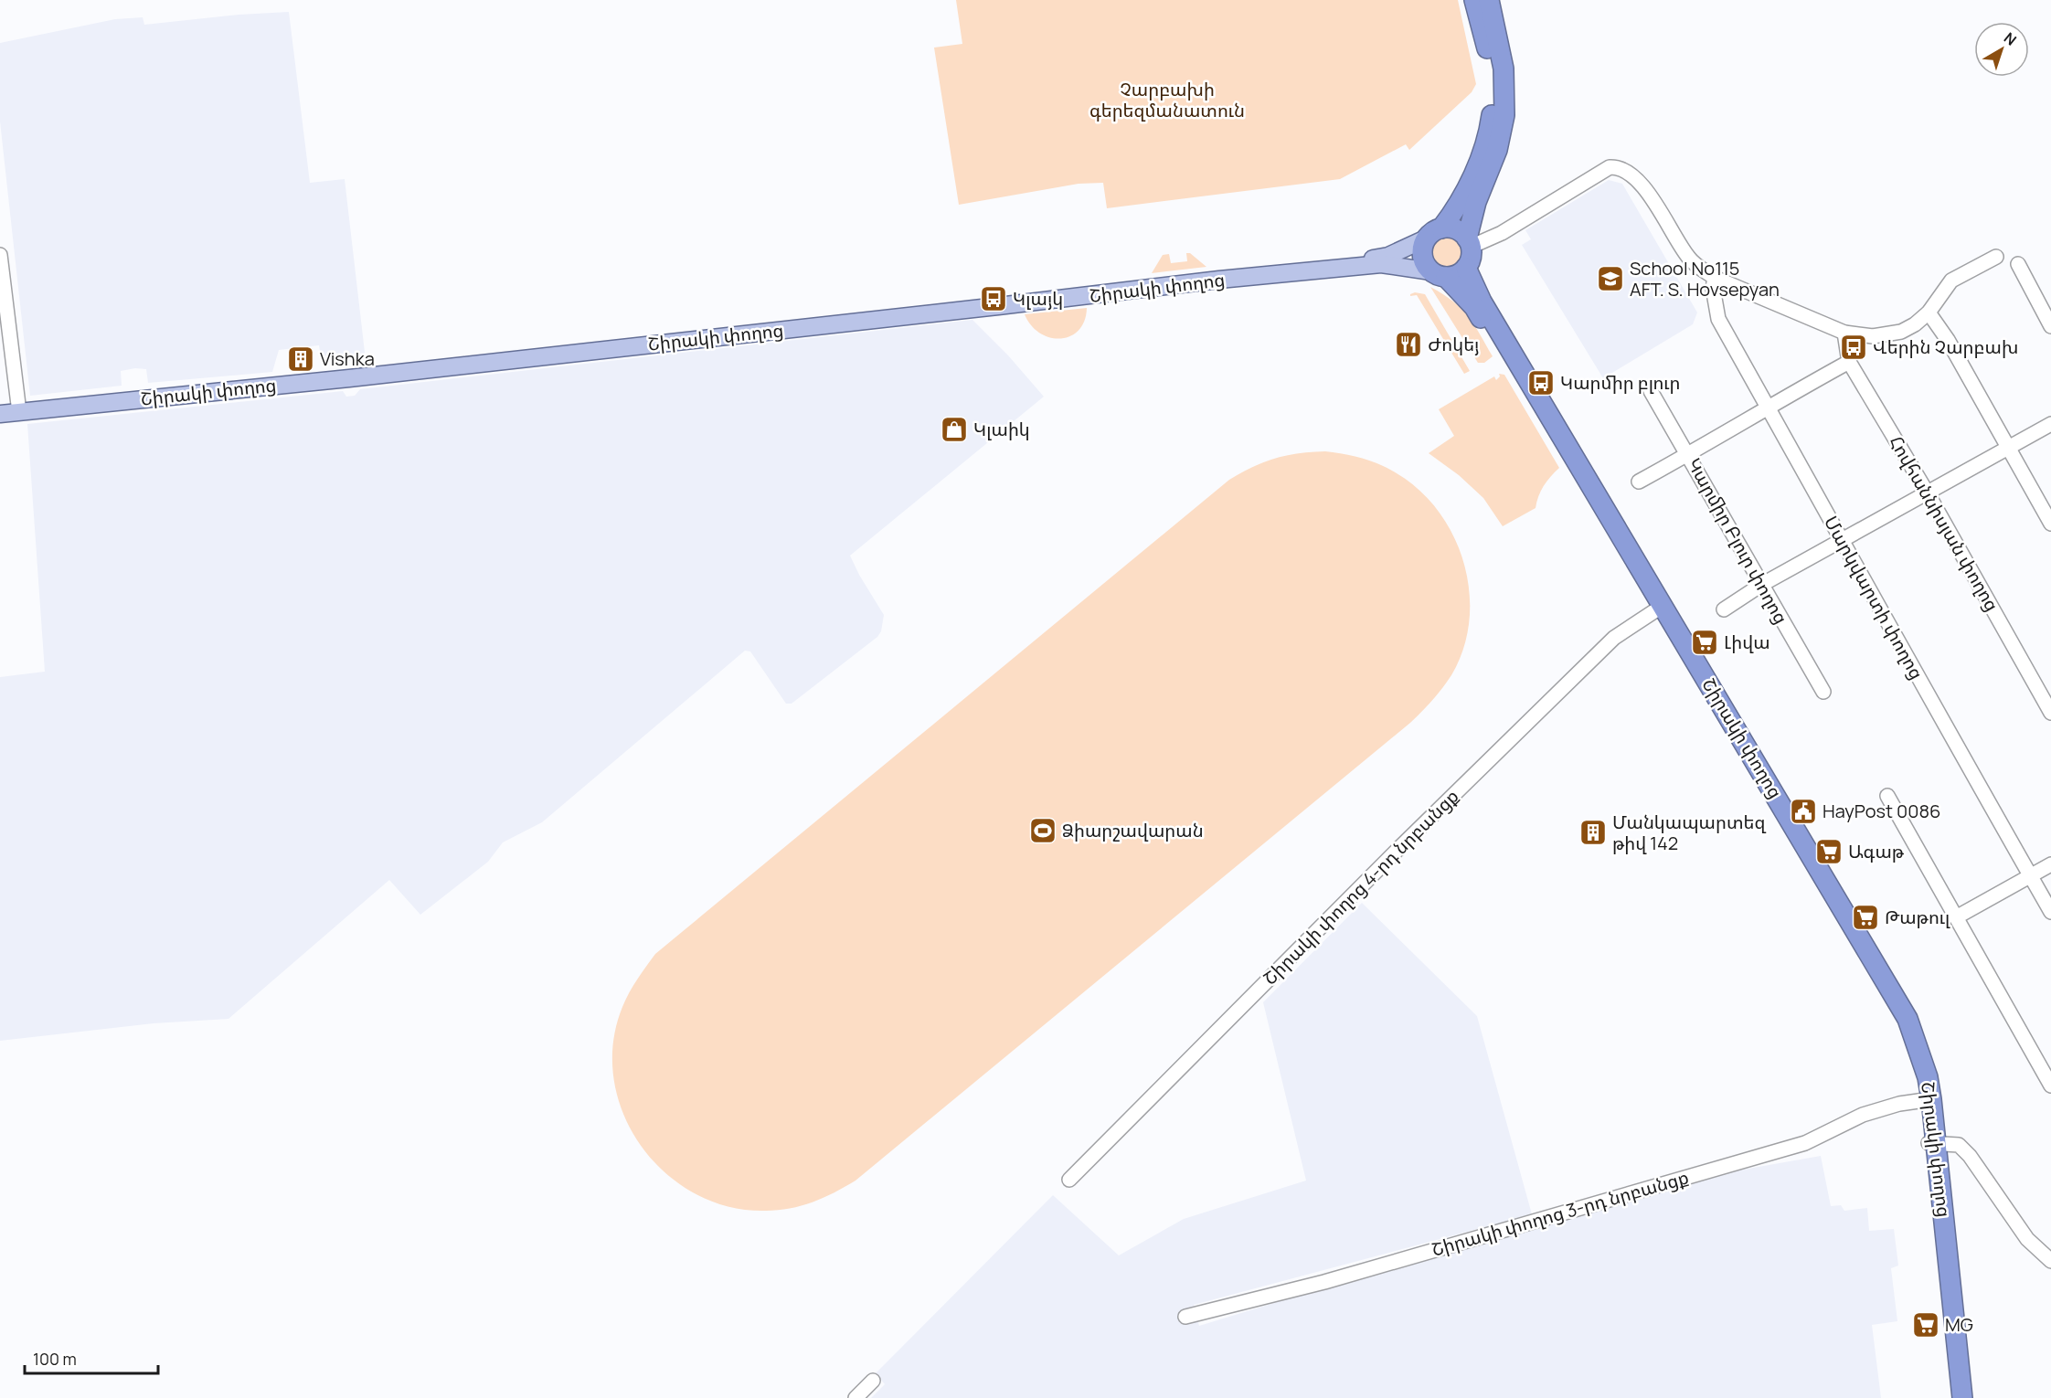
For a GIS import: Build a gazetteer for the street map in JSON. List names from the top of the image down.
{
  "streets": {
    "highway": ["Շիրակի փողոց"],
    "street": [
      "Հովհաննիսյան փողոց",
      "Կարմիր Բլուր փողոց",
      "Մարկվարտի փողոց",
      "Շիրակի փողոց 4-րդ նրբանցք",
      "Շիրակի փողոց 3-րդ նրբանցք"
    ]
  },
  "crossings": [
    ["Շիրակի փողոց", "Շիրակի փողոց 4-րդ նրբանցք"],
    ["Շիրակի փողոց", "Շիրակի փողոց 3-րդ նրբանցք"]
  ],
  "parks": ["Չարբախի գերեզմանատուն"],
  "places": {
    "school or university": ["School No115 AFT. S. Hovsepyan"],
    "bus stop": ["Կլայկ", "Վերին Չարբախ", "Կարմիր բլուր"],
    "restaurant": ["Ժոկեյ"],
    "building": ["Vishka", "Մանկապարտեզ թիվ 142"],
    "shop": ["Կլաիկ"],
    "supermarket": [
      "Լիվա",
      "Ագաթ",
      "Թաթուլ",
      "MG"
    ],
    "public building": ["HayPost 0086"],
    "sports": ["Ձիարշավարան"]
  },
  "scale_bar": "100 m",
  "north": "top right"
}
